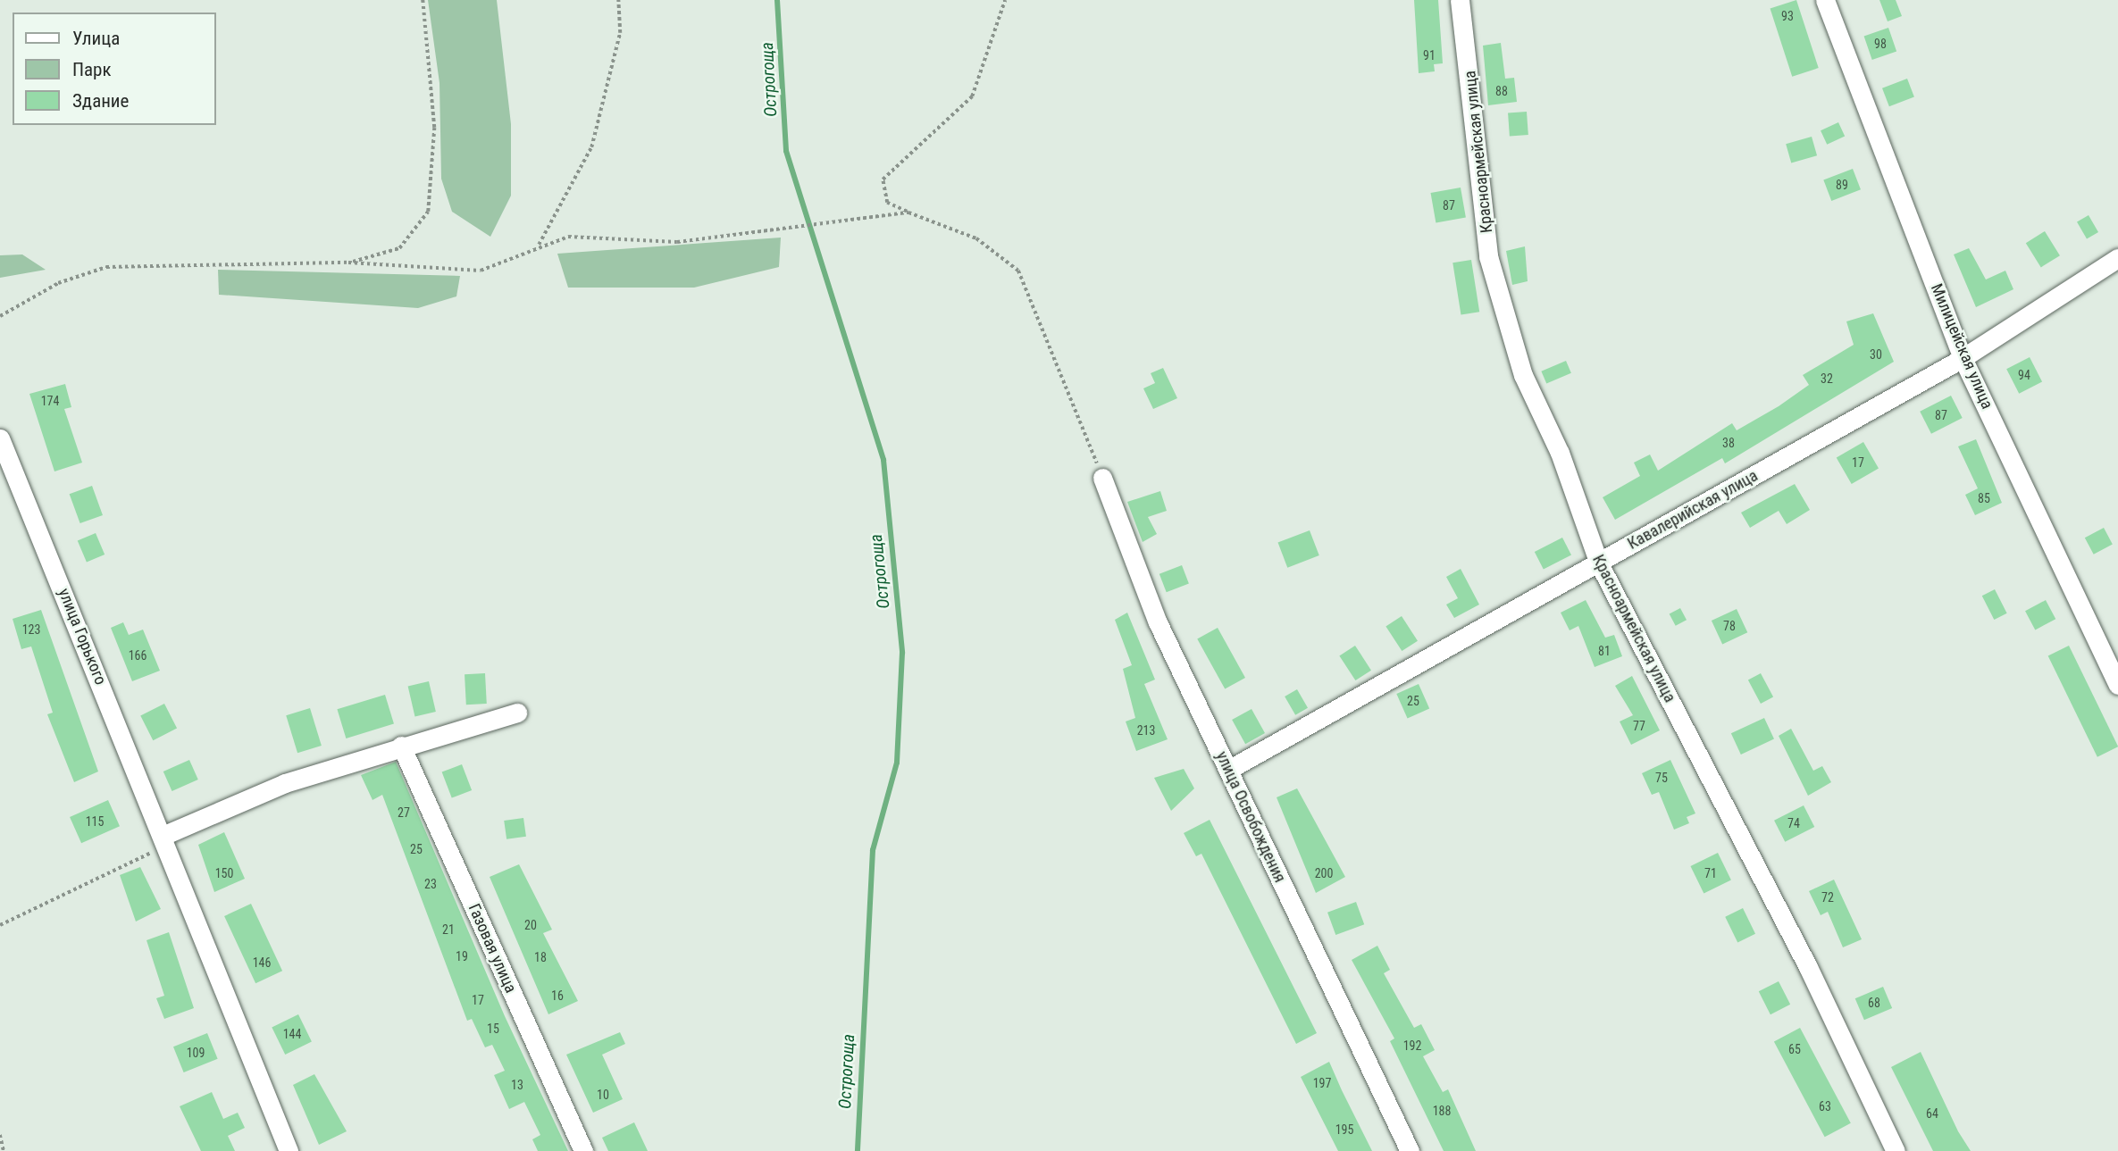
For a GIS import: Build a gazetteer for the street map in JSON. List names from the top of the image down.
{
  "streets": {
    "street": [
      "Красноармейская улица",
      "Милицейская улица",
      "Кавалерийская улица",
      "улица Горького",
      "улица Освобождения",
      "Газовая улица"
    ]
  },
  "crossings": [
    ["Красноармейская улица", "Кавалерийская улица"],
    ["Милицейская улица", "Кавалерийская улица"],
    ["Кавалерийская улица", "улица Освобождения"]
  ],
  "water": ["Острогоща"],
  "house_numbers": [
    "93",
    "98",
    "91",
    "88",
    "89",
    "87",
    "30",
    "94",
    "32",
    "174",
    "87",
    "38",
    "17",
    "85",
    "78",
    "123",
    "81",
    "166",
    "25",
    "77",
    "213",
    "75",
    "27",
    "115",
    "74",
    "25",
    "150",
    "200",
    "71",
    "23",
    "72",
    "20",
    "21",
    "19",
    "18",
    "146",
    "16",
    "17",
    "68",
    "15",
    "144",
    "192",
    "65",
    "109",
    "197",
    "13",
    "10",
    "63",
    "188",
    "64",
    "195"
  ],
  "legend": ["Улица", "Парк", "Здание"]
}
